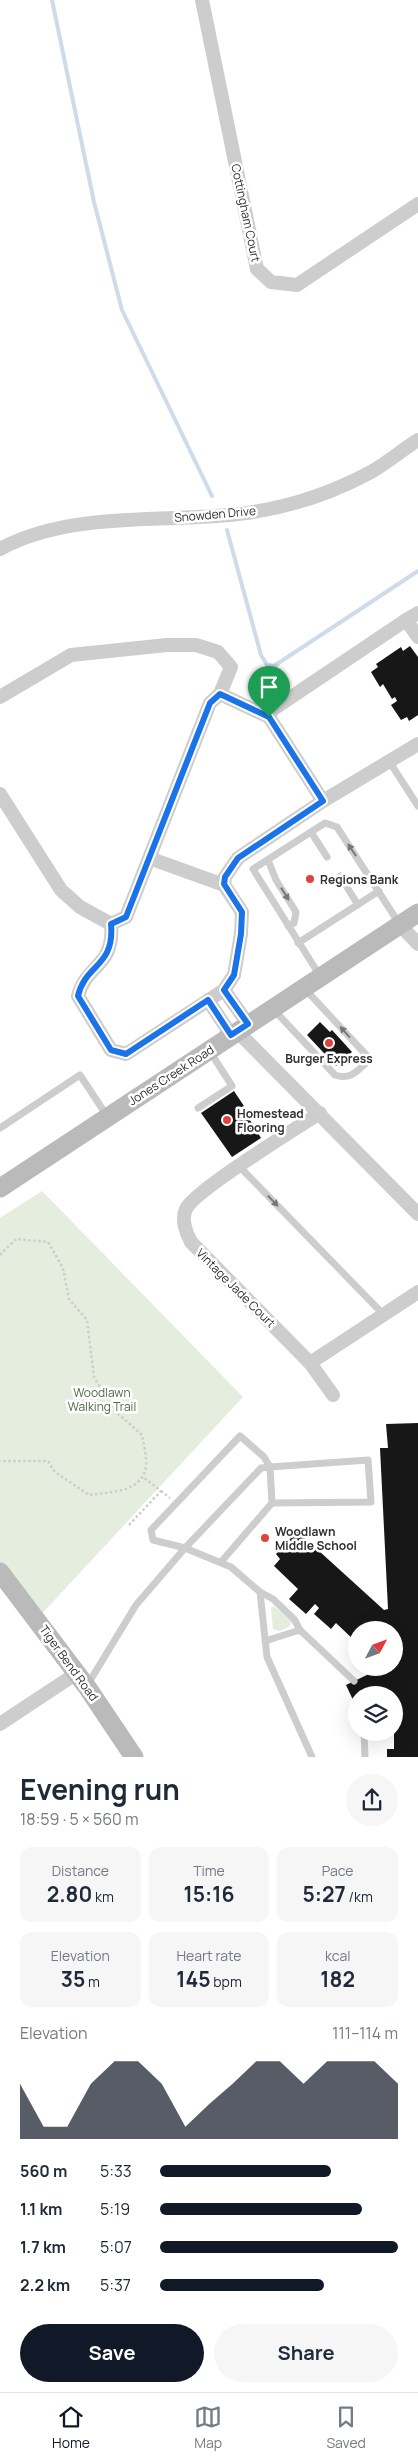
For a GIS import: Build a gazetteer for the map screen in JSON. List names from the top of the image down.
{
  "streets": {
    "main road": ["Jones Creek Road", "Tiger Bend Road"],
    "street": ["Cottingham Court", "Snowden Drive", "Vintage Jade Court"]
  },
  "parks": ["Woodlawn Walking Trail"],
  "places": [
    "Regions Bank",
    "Burger Express",
    "Homestead Flooring",
    "Woodlawn Middle School"
  ],
  "north": "top right",
  "page": {
    "heading": ["Evening run", "18:59 · 5 × 560 m"],
    "stats": [
      ["Distance", "2.80 km"],
      ["Time", "15:16"],
      ["Pace", "5:27 /km"],
      ["Elevation", "35 m"],
      ["Heart rate", "145 bpm"],
      ["kcal", "182"]
    ],
    "chart": ["Elevation", "111–114 m"],
    "list": [
      {
        "name": "560 m",
        "note": "5:33"
      },
      {
        "name": "1.1 km",
        "note": "5:19"
      },
      {
        "name": "1.7 km",
        "note": "5:07"
      },
      {
        "name": "2.2 km",
        "note": "5:37"
      }
    ],
    "buttons": ["Save", "Share"],
    "tabs": ["Home", "Map", "Saved"]
  }
}
